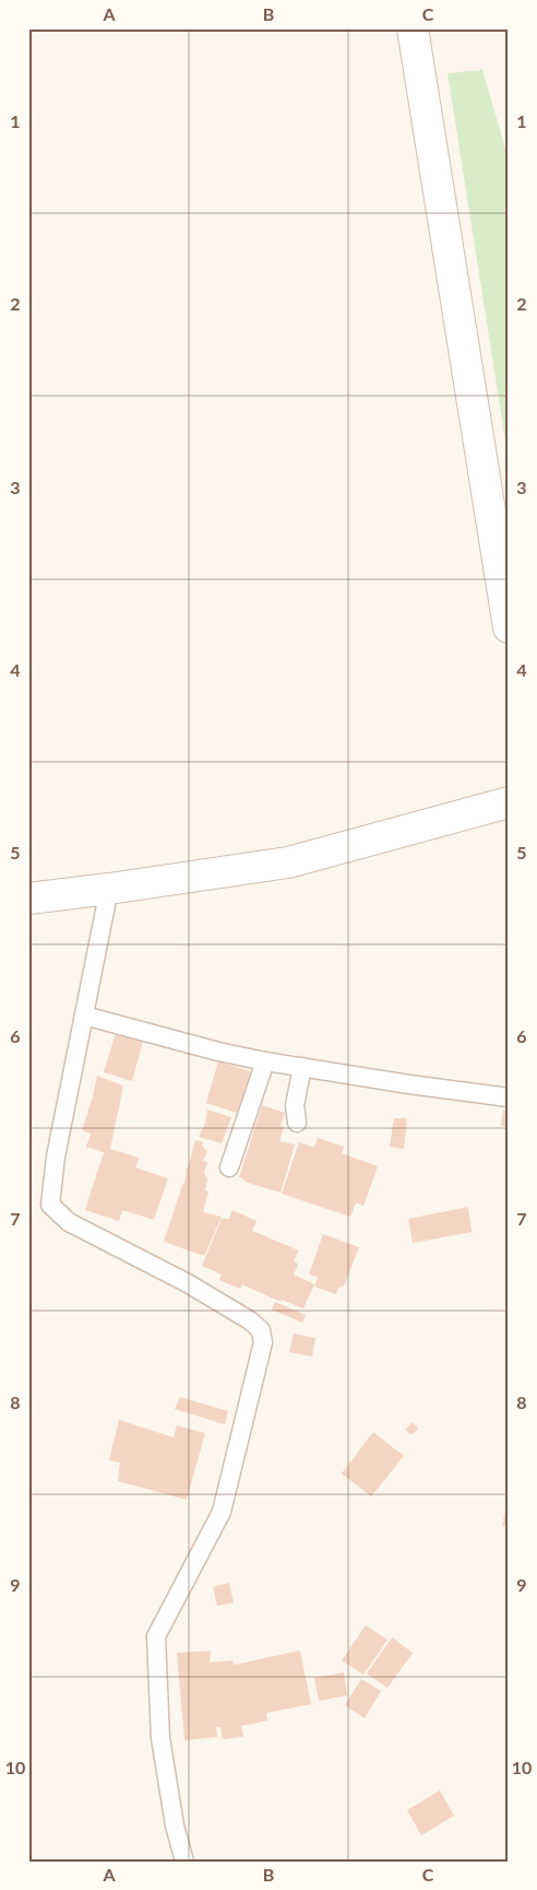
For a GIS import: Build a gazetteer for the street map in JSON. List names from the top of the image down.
{
  "grid": {
    "columns": ["A", "B", "C"],
    "rows": [
      "1",
      "2",
      "3",
      "4",
      "5",
      "6",
      "7",
      "8",
      "9",
      "10"
    ]
  }
}
